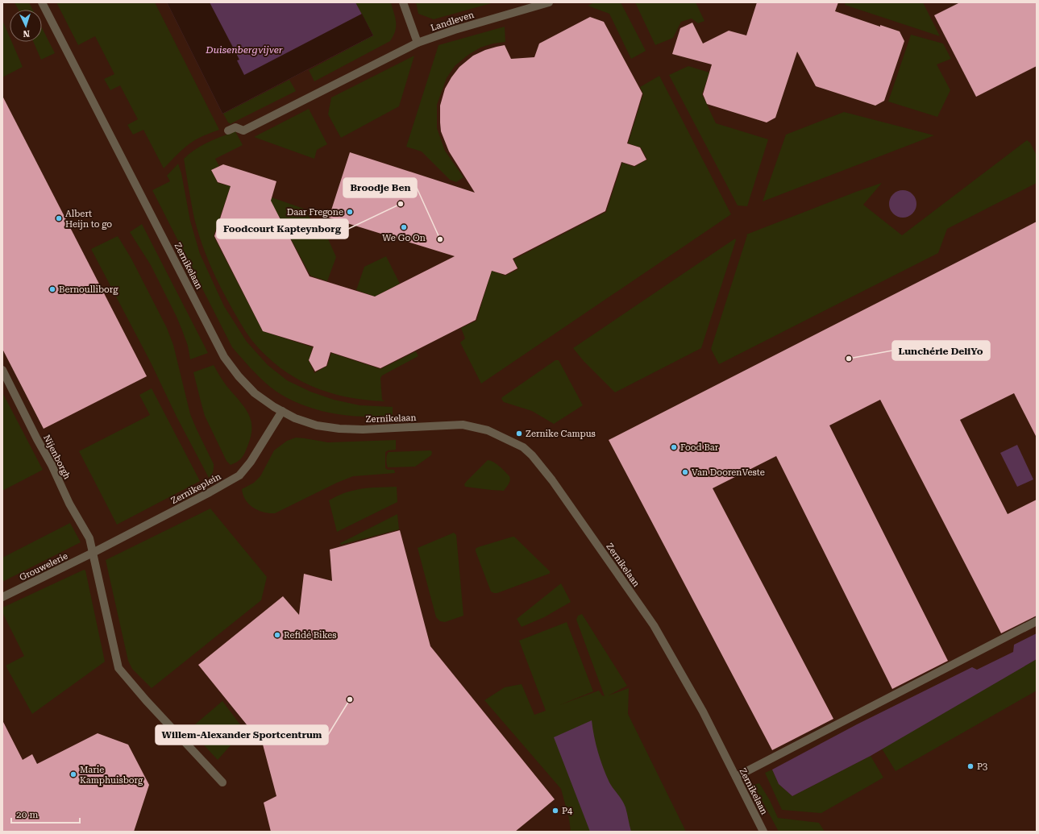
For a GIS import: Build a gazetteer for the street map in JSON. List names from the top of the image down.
{
  "streets": {
    "street": [
      "Landleven",
      "Zernikelaan",
      "Nijenborgh",
      "Zernikeplein",
      "Grouwelerie"
    ]
  },
  "crossings": [
    ["Zernikelaan", "Zernikeplein"],
    ["Nijenborgh", "Zernikeplein"],
    ["Nijenborgh", "Grouwelerie"],
    ["Zernikeplein", "Grouwelerie"]
  ],
  "water": ["Duisenbergvijver"],
  "places": [
    "Foodcourt Kapteynborg",
    "Daar Fregone",
    "Albert Heijn to go",
    "We Go On",
    "Broodje Ben",
    "Bernoulliborg",
    "Lunchérie DeliYo",
    "Zernike Campus",
    "Food Bar",
    "Van DoorenVeste",
    "Refidé Bikes",
    "Willem-Alexander Sportcentrum",
    "P3",
    "Marie Kamphuisborg",
    "P4"
  ],
  "scale_bar": "20 m",
  "north": "bottom"
}
